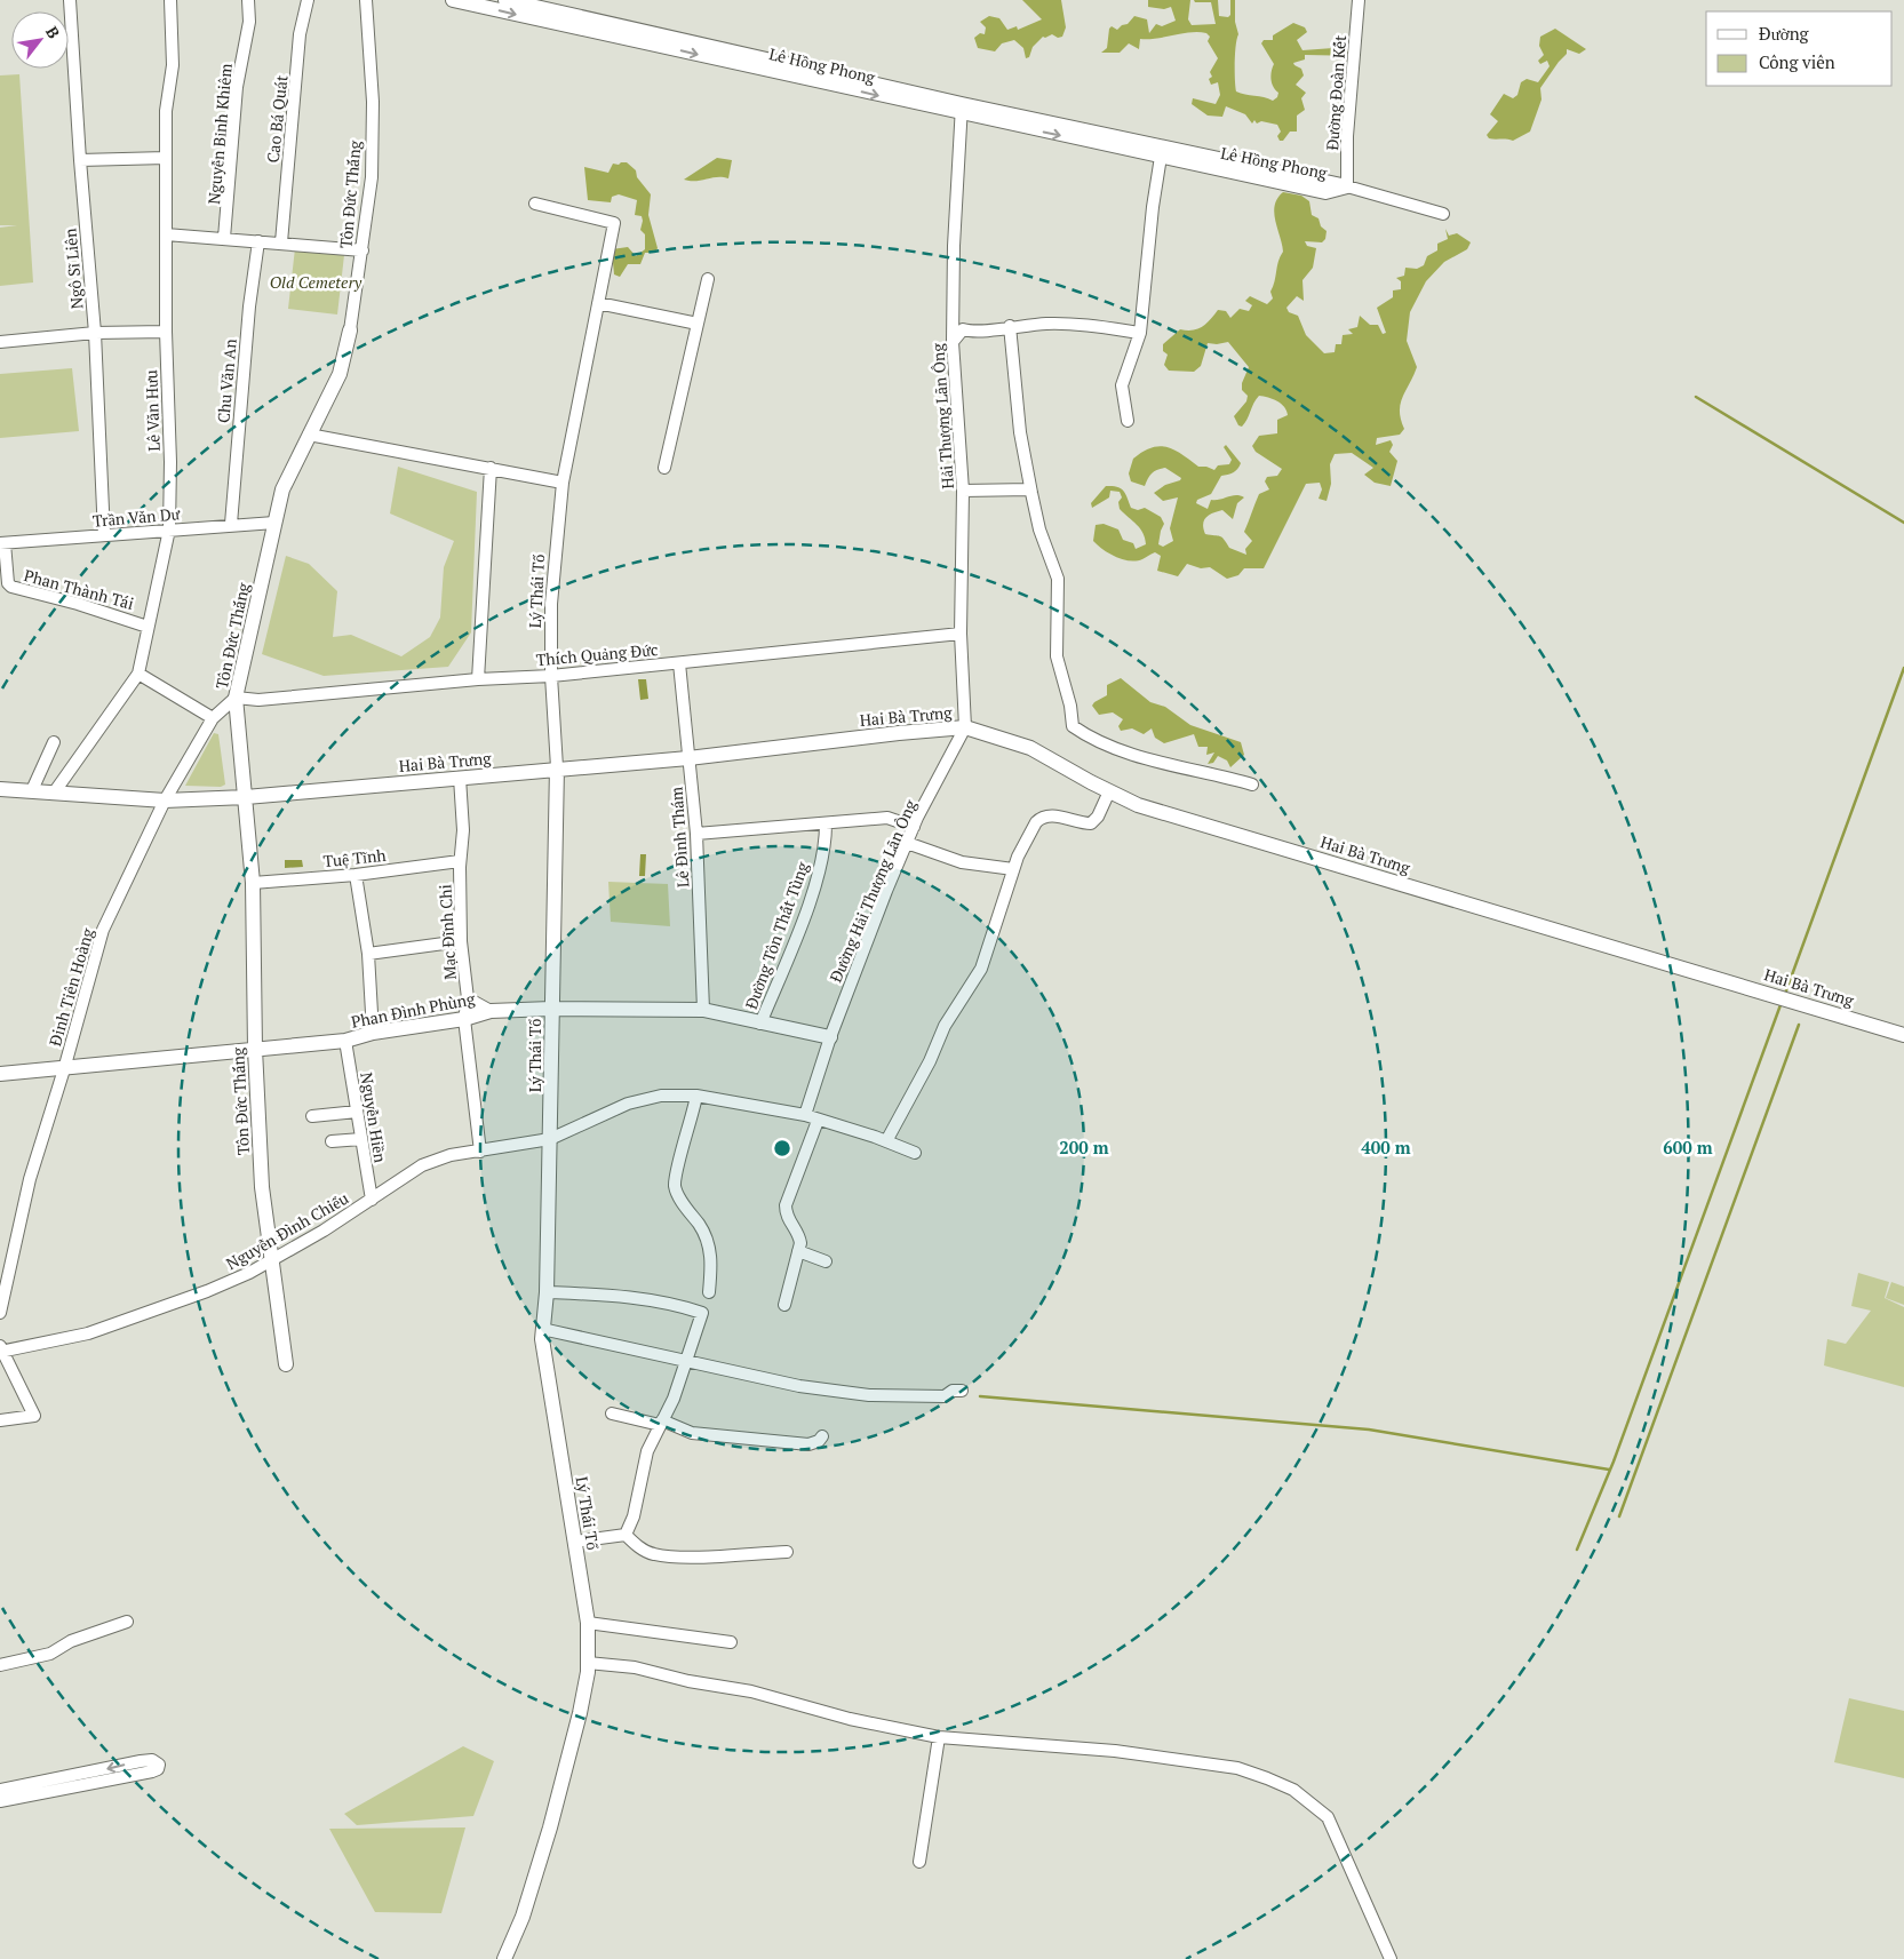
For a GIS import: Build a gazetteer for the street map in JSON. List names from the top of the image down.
{
  "streets": {
    "street": [
      "Lê Hồng Phong",
      "Đường Đoàn Kết",
      "Cao Bá Quát",
      "Nguyễn Bỉnh Khiêm",
      "Tôn Đức Thắng",
      "Ngô Sĩ Liên",
      "Chu Văn An",
      "Lê Văn Hưu",
      "Hải Thượng Lãn Ông",
      "Trần Văn Dư",
      "Phan Thành Tái",
      "Lý Thái Tổ",
      "Thích Quảng Đức",
      "Hai Bà Trưng",
      "Lê Đình Thám",
      "Tuệ Tĩnh",
      "Đường Hải Thượng Lãn Ông",
      "Mạc Đĩnh Chi",
      "Đường Tôn Thất Tùng",
      "Đinh Tiên Hoàng",
      "Phan Đình Phùng",
      "Nguyễn Hiền",
      "Nguyễn Đình Chiểu"
    ]
  },
  "crossings": [
    ["Lê Hồng Phong", "Đường Đoàn Kết"],
    ["Lê Hồng Phong", "Hải Thượng Lãn Ông"],
    ["Tôn Đức Thắng", "Trần Văn Dư"],
    ["Tôn Đức Thắng", "Thích Quảng Đức"],
    ["Tôn Đức Thắng", "Hai Bà Trưng"],
    ["Tôn Đức Thắng", "Tuệ Tĩnh"],
    ["Tôn Đức Thắng", "Đinh Tiên Hoàng"],
    ["Tôn Đức Thắng", "Phan Đình Phùng"],
    ["Tôn Đức Thắng", "Nguyễn Đình Chiểu"],
    ["Ngô Sĩ Liên", "Trần Văn Dư"],
    ["Chu Văn An", "Trần Văn Dư"],
    ["Lê Văn Hưu", "Trần Văn Dư"],
    ["Lê Văn Hưu", "Phan Thành Tái"],
    ["Lê Văn Hưu", "Hai Bà Trưng"],
    ["Hải Thượng Lãn Ông", "Thích Quảng Đức"],
    ["Hải Thượng Lãn Ông", "Hai Bà Trưng"],
    ["Hải Thượng Lãn Ông", "Đường Hải Thượng Lãn Ông"],
    ["Trần Văn Dư", "Phan Thành Tái"],
    ["Lý Thái Tổ", "Thích Quảng Đức"],
    ["Lý Thái Tổ", "Hai Bà Trưng"],
    ["Lý Thái Tổ", "Phan Đình Phùng"],
    ["Lý Thái Tổ", "Nguyễn Đình Chiểu"],
    ["Thích Quảng Đức", "Lê Đình Thám"],
    ["Thích Quảng Đức", "Đinh Tiên Hoàng"],
    ["Hai Bà Trưng", "Lê Đình Thám"],
    ["Hai Bà Trưng", "Đường Hải Thượng Lãn Ông"],
    ["Hai Bà Trưng", "Mạc Đĩnh Chi"],
    ["Hai Bà Trưng", "Đinh Tiên Hoàng"],
    ["Lê Đình Thám", "Phan Đình Phùng"],
    ["Tuệ Tĩnh", "Mạc Đĩnh Chi"],
    ["Đường Hải Thượng Lãn Ông", "Phan Đình Phùng"],
    ["Mạc Đĩnh Chi", "Phan Đình Phùng"],
    ["Mạc Đĩnh Chi", "Nguyễn Đình Chiểu"],
    ["Đường Tôn Thất Tùng", "Phan Đình Phùng"],
    ["Đinh Tiên Hoàng", "Phan Đình Phùng"],
    ["Phan Đình Phùng", "Nguyễn Hiền"],
    ["Nguyễn Hiền", "Nguyễn Đình Chiểu"]
  ],
  "parks": ["Old Cemetery"],
  "legend": ["Đường", "Công viên"],
  "north": "top right",
  "rings": ["200 m", "400 m", "600 m"]
}
